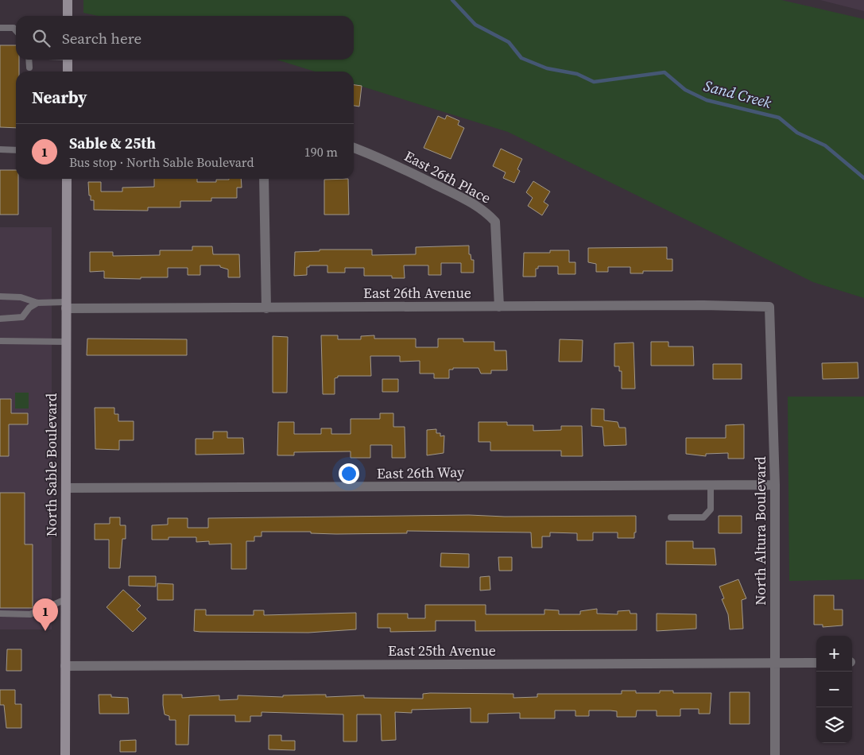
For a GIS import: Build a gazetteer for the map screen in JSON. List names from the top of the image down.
{
  "streets": {
    "street": [
      "East 26th Place",
      "East 26th Avenue",
      "North Sable Boulevard",
      "East 26th Way",
      "North Altura Boulevard",
      "East 25th Avenue"
    ]
  },
  "crossings": [
    ["East 26th Place", "East 26th Avenue"],
    ["East 26th Avenue", "North Sable Boulevard"],
    ["East 26th Avenue", "North Altura Boulevard"],
    ["North Sable Boulevard", "East 26th Way"],
    ["North Sable Boulevard", "East 25th Avenue"],
    ["East 26th Way", "North Altura Boulevard"],
    ["North Altura Boulevard", "East 25th Avenue"]
  ],
  "water": ["Sand Creek"],
  "page": {
    "search": "Search here",
    "heading": "Nearby",
    "list": [
      {
        "mark": "1",
        "name": "Sable & 25th",
        "note": "Bus stop · North Sable Boulevard",
        "value": "190 m"
      }
    ],
    "pins": "1",
    "map_buttons": ["+", "−"]
  }
}
